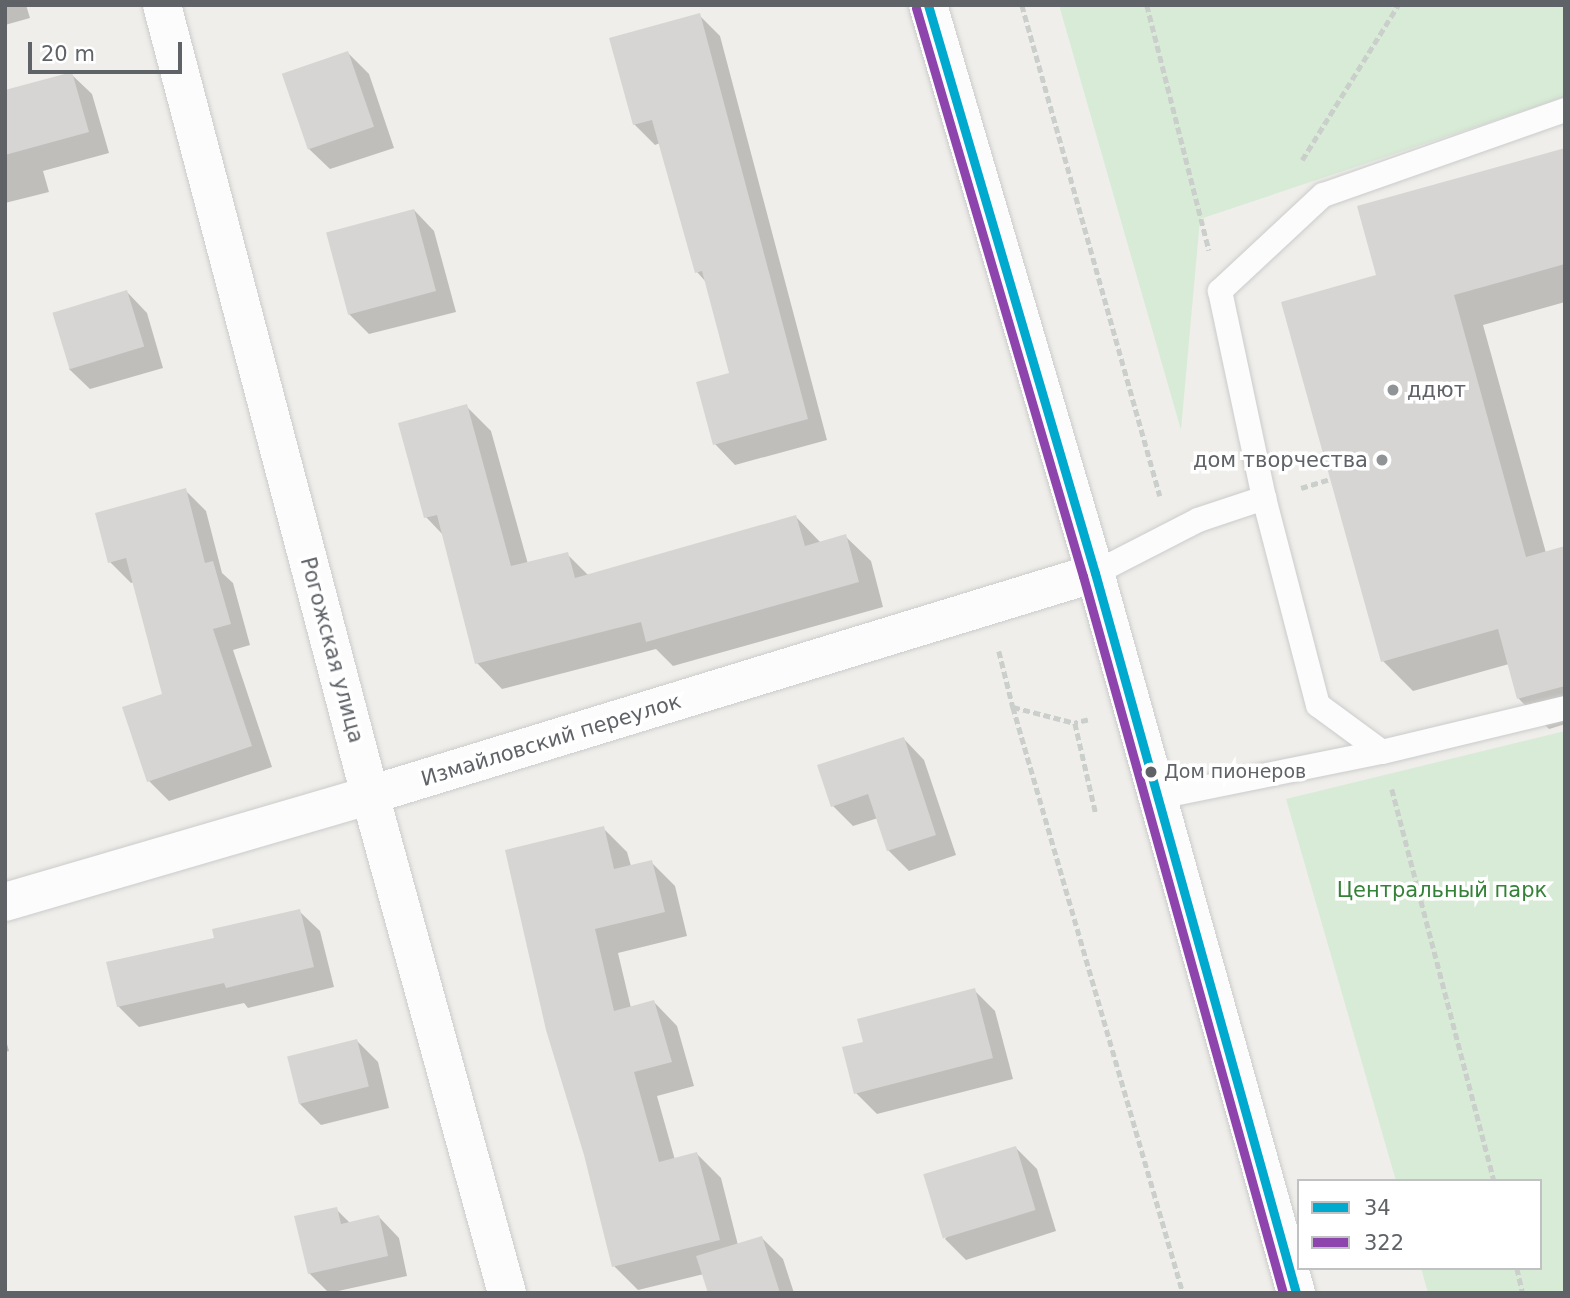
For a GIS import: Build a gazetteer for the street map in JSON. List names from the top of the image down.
{
  "streets": {
    "street": ["Рогожская улица", "Измайловский переулок"]
  },
  "crossings": [
    ["Рогожская улица", "Измайловский переулок"]
  ],
  "parks": ["Центральный парк"],
  "places": ["ддют", "дом творчества", "Дом пионеров"],
  "lines": ["transit line 34", "transit line 322"],
  "legend": ["34", "322"],
  "scale_bar": "20 m"
}
